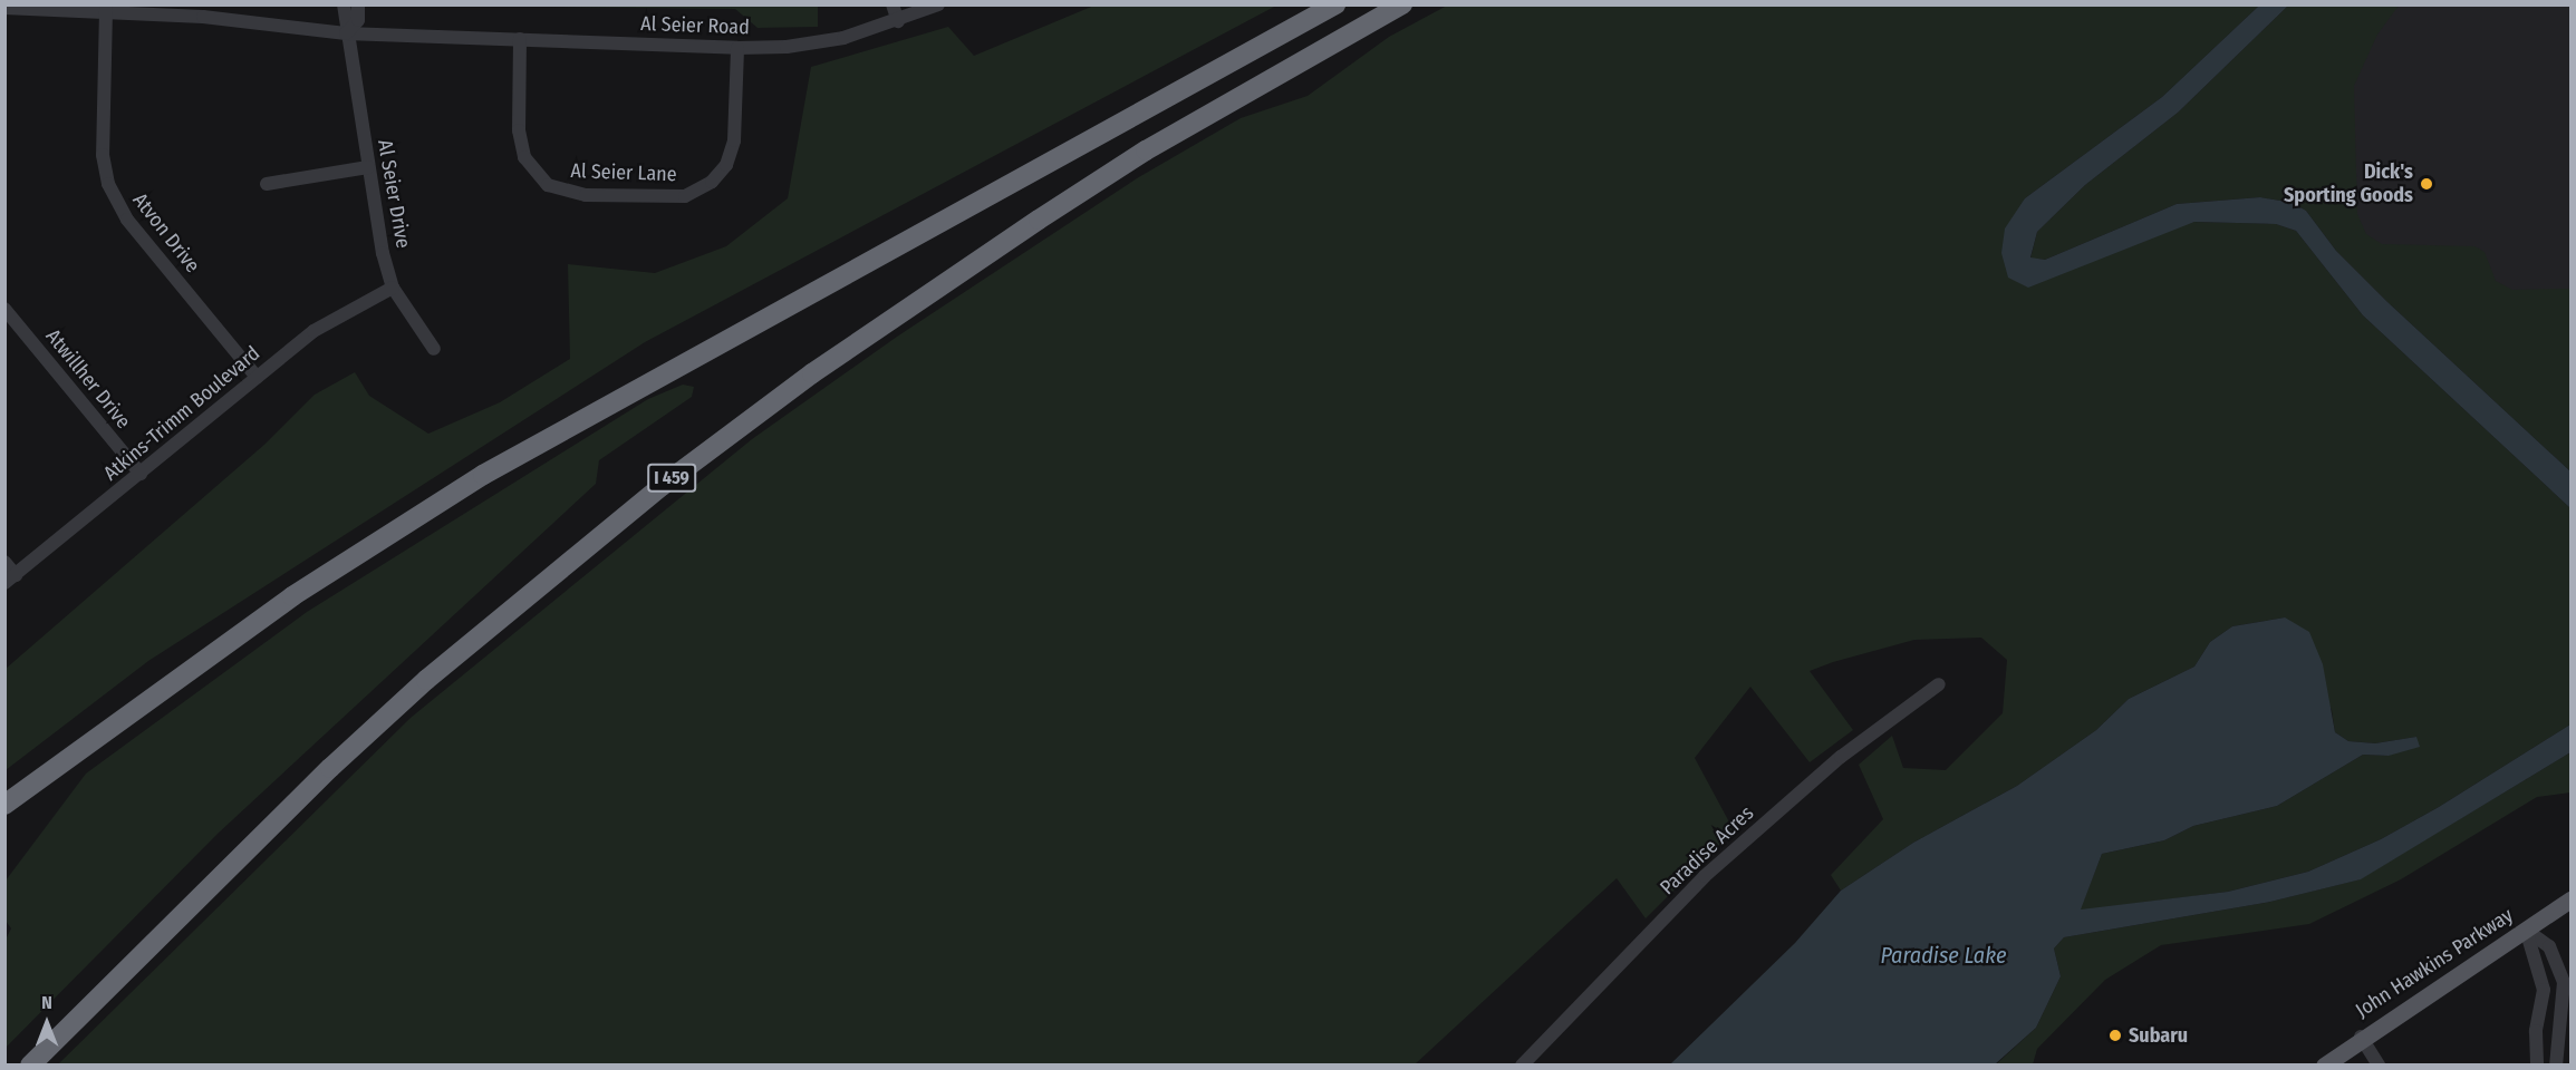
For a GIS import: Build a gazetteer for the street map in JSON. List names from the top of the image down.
{
  "streets": {
    "highway": ["I 459"],
    "main road": ["John Hawkins Parkway"],
    "street": [
      "Al Seier Road",
      "Al Seier Lane",
      "Al Seier Drive",
      "Atvon Drive",
      "Atwillher Drive",
      "Atkins-Trimm Boulevard",
      "Paradise Acres"
    ]
  },
  "crossings": [
    ["Al Seier Road", "Al Seier Lane"],
    ["Al Seier Road", "Al Seier Drive"],
    ["Al Seier Road", "Atvon Drive"],
    ["Al Seier Drive", "Atkins-Trimm Boulevard"],
    ["Atvon Drive", "Atkins-Trimm Boulevard"],
    ["Atwillher Drive", "Atkins-Trimm Boulevard"]
  ],
  "water": ["Paradise Lake"],
  "places": ["Dick's Sporting Goods", "Subaru"],
  "north": "top"
}
